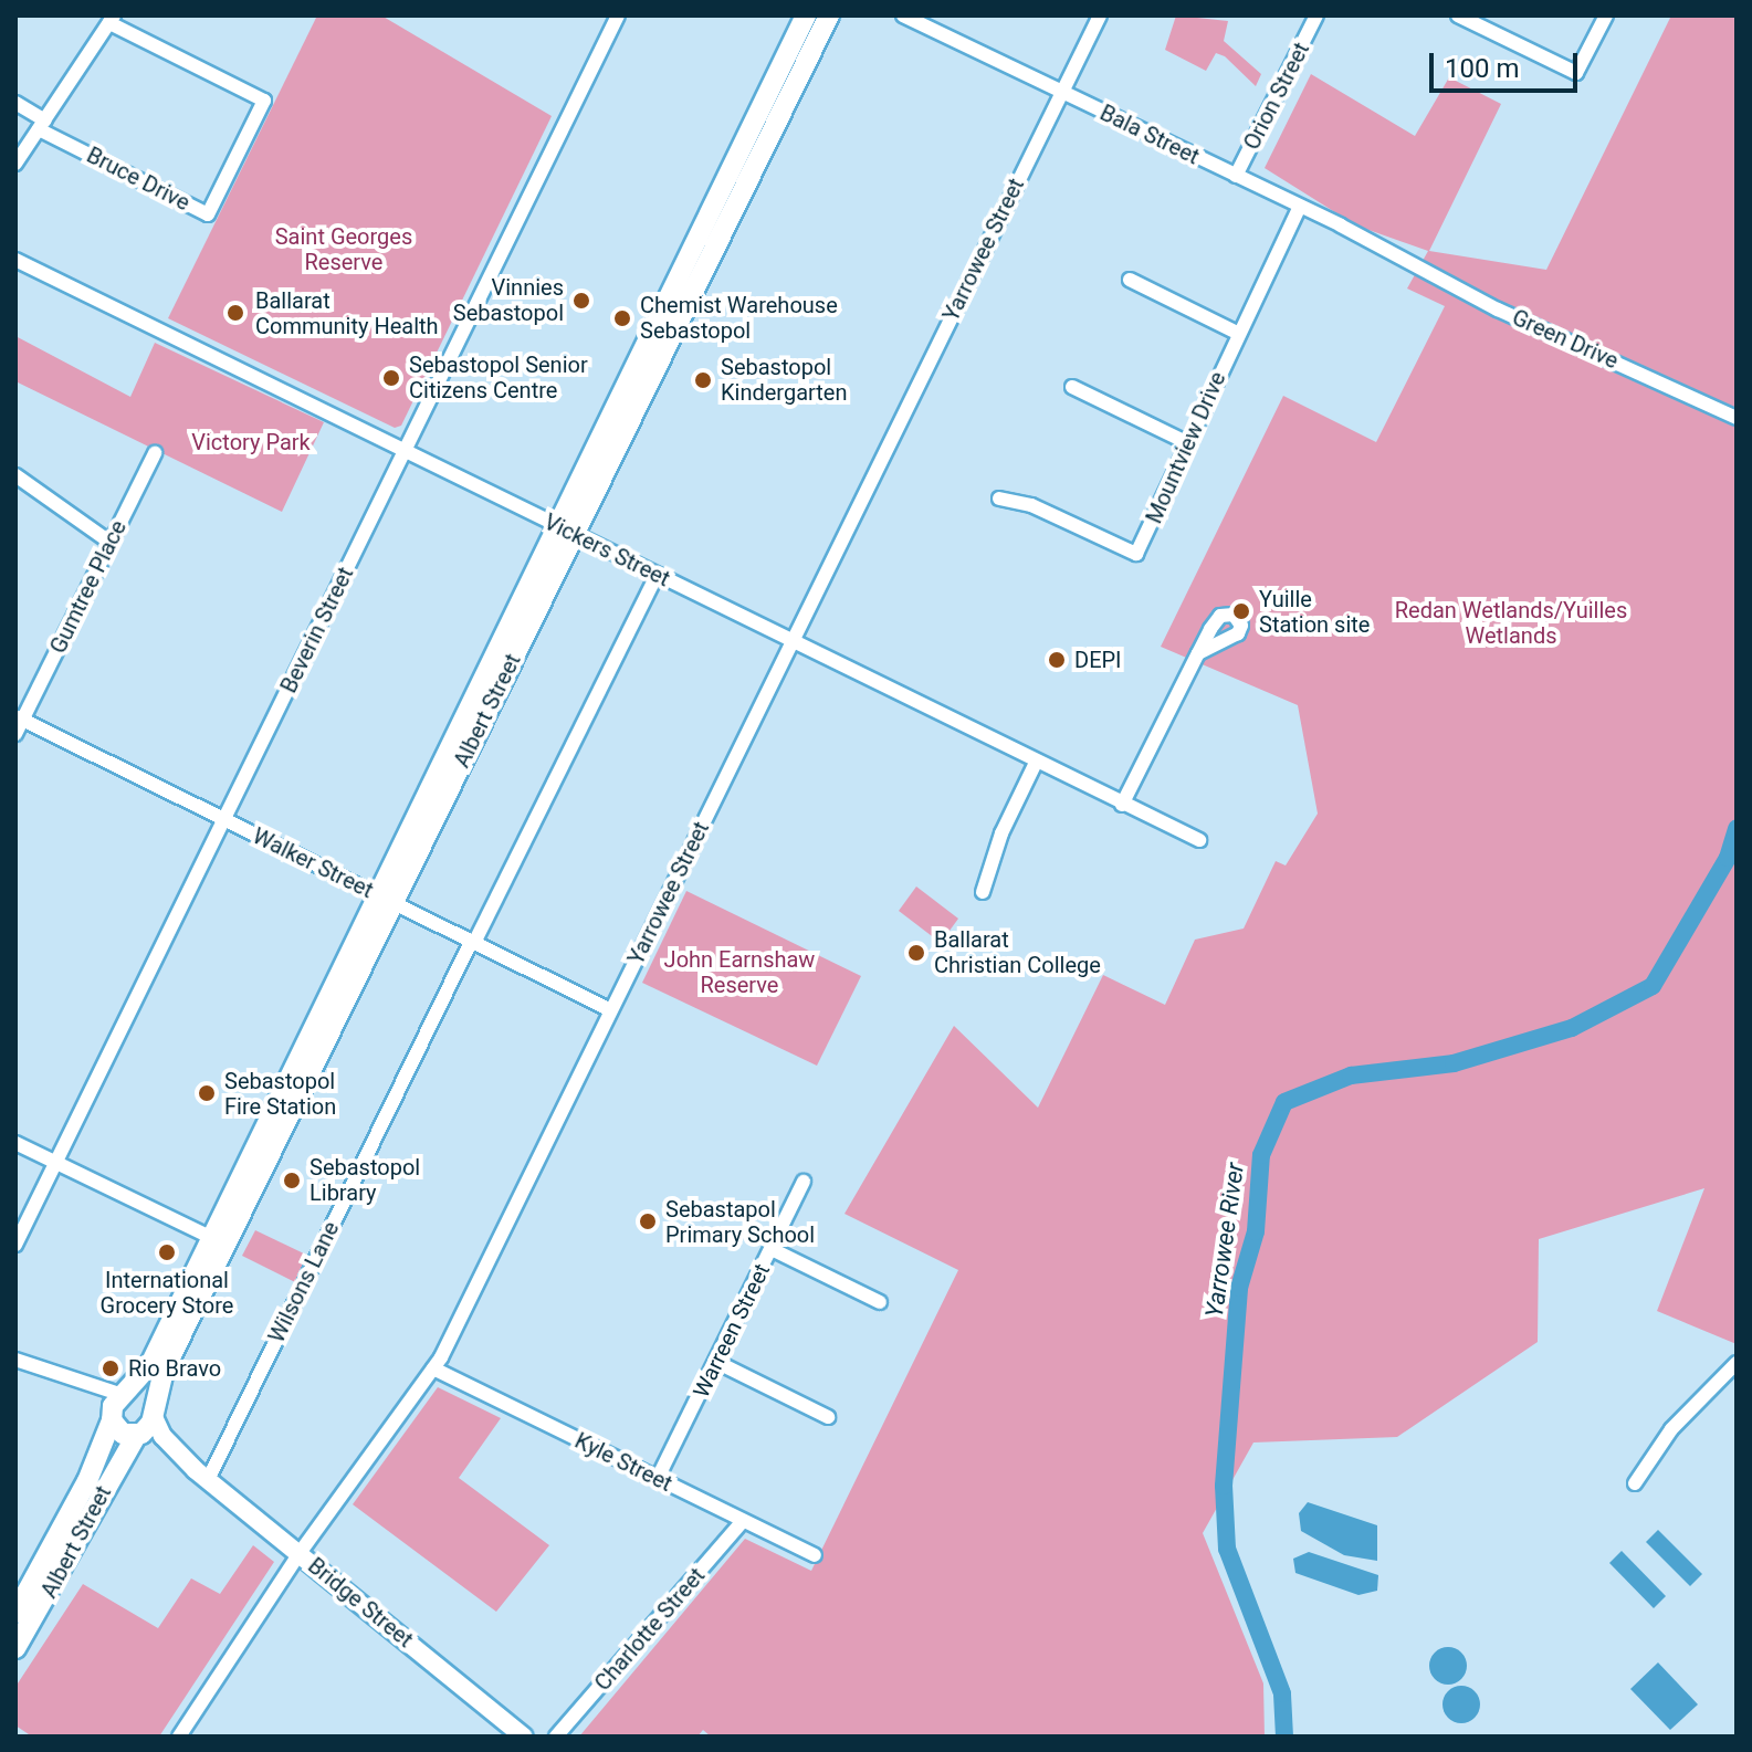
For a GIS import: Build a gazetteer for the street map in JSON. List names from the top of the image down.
{
  "streets": {
    "highway": ["Albert Street"],
    "main road": ["Bridge Street"],
    "street": [
      "Orion Street",
      "Bala Street",
      "Bruce Drive",
      "Yarrowee Street",
      "Green Drive",
      "Mountview Drive",
      "Vickers Street",
      "Gumtree Place",
      "Beverin Street",
      "Walker Street",
      "Wilsons Lane",
      "Warreen Street",
      "Kyle Street",
      "Charlotte Street"
    ]
  },
  "crossings": [
    ["Orion Street", "Bala Street"],
    ["Bala Street", "Yarrowee Street"],
    ["Bala Street", "Green Drive"],
    ["Bala Street", "Mountview Drive"],
    ["Yarrowee Street", "Vickers Street"],
    ["Yarrowee Street", "Walker Street"],
    ["Yarrowee Street", "Kyle Street"],
    ["Yarrowee Street", "Bridge Street"],
    ["Vickers Street", "Beverin Street"],
    ["Vickers Street", "Albert Street"],
    ["Vickers Street", "Wilsons Lane"],
    ["Gumtree Place", "Walker Street"],
    ["Beverin Street", "Walker Street"],
    ["Albert Street", "Walker Street"],
    ["Walker Street", "Wilsons Lane"],
    ["Wilsons Lane", "Bridge Street"],
    ["Warreen Street", "Kyle Street"],
    ["Kyle Street", "Charlotte Street"]
  ],
  "water": ["Yarrowee River"],
  "parks": [
    "Saint Georges Reserve",
    "Victory Park",
    "Redan Wetlands/Yuilles Wetlands",
    "John Earnshaw Reserve"
  ],
  "places": [
    "Vinnies Sebastopol",
    "Ballarat Community Health",
    "Chemist Warehouse Sebastopol",
    "Sebastopol Senior Citizens Centre",
    "Sebastopol Kindergarten",
    "Yuille Station site",
    "DEPI",
    "Ballarat Christian College",
    "Sebastopol Fire Station",
    "Sebastopol Library",
    "Sebastapol Primary School",
    "International Grocery Store",
    "Rio Bravo"
  ],
  "scale_bar": "100 m"
}
